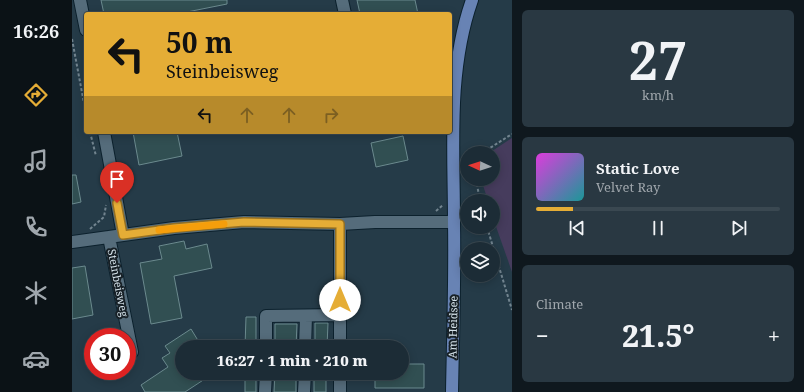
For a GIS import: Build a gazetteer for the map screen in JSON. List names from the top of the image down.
{
  "streets": {
    "main road": ["Am Heidsee"],
    "street": ["Steinbeisweg"]
  },
  "crossings": [
    ["Steinbeisweg", "Am Heidsee"]
  ],
  "north": "left",
  "page": {
    "tabs": "16:26",
    "tile": [
      ["27", "km/h"],
      "Climate"
    ],
    "turn": ["50 m", "Steinbeisweg"],
    "song": ["Static Love", "Velvet Ray"],
    "heat": ["−", "21.5°", "+"],
    "limit": "30",
    "trip": "16:27 · 1 min · 210 m"
  }
}
